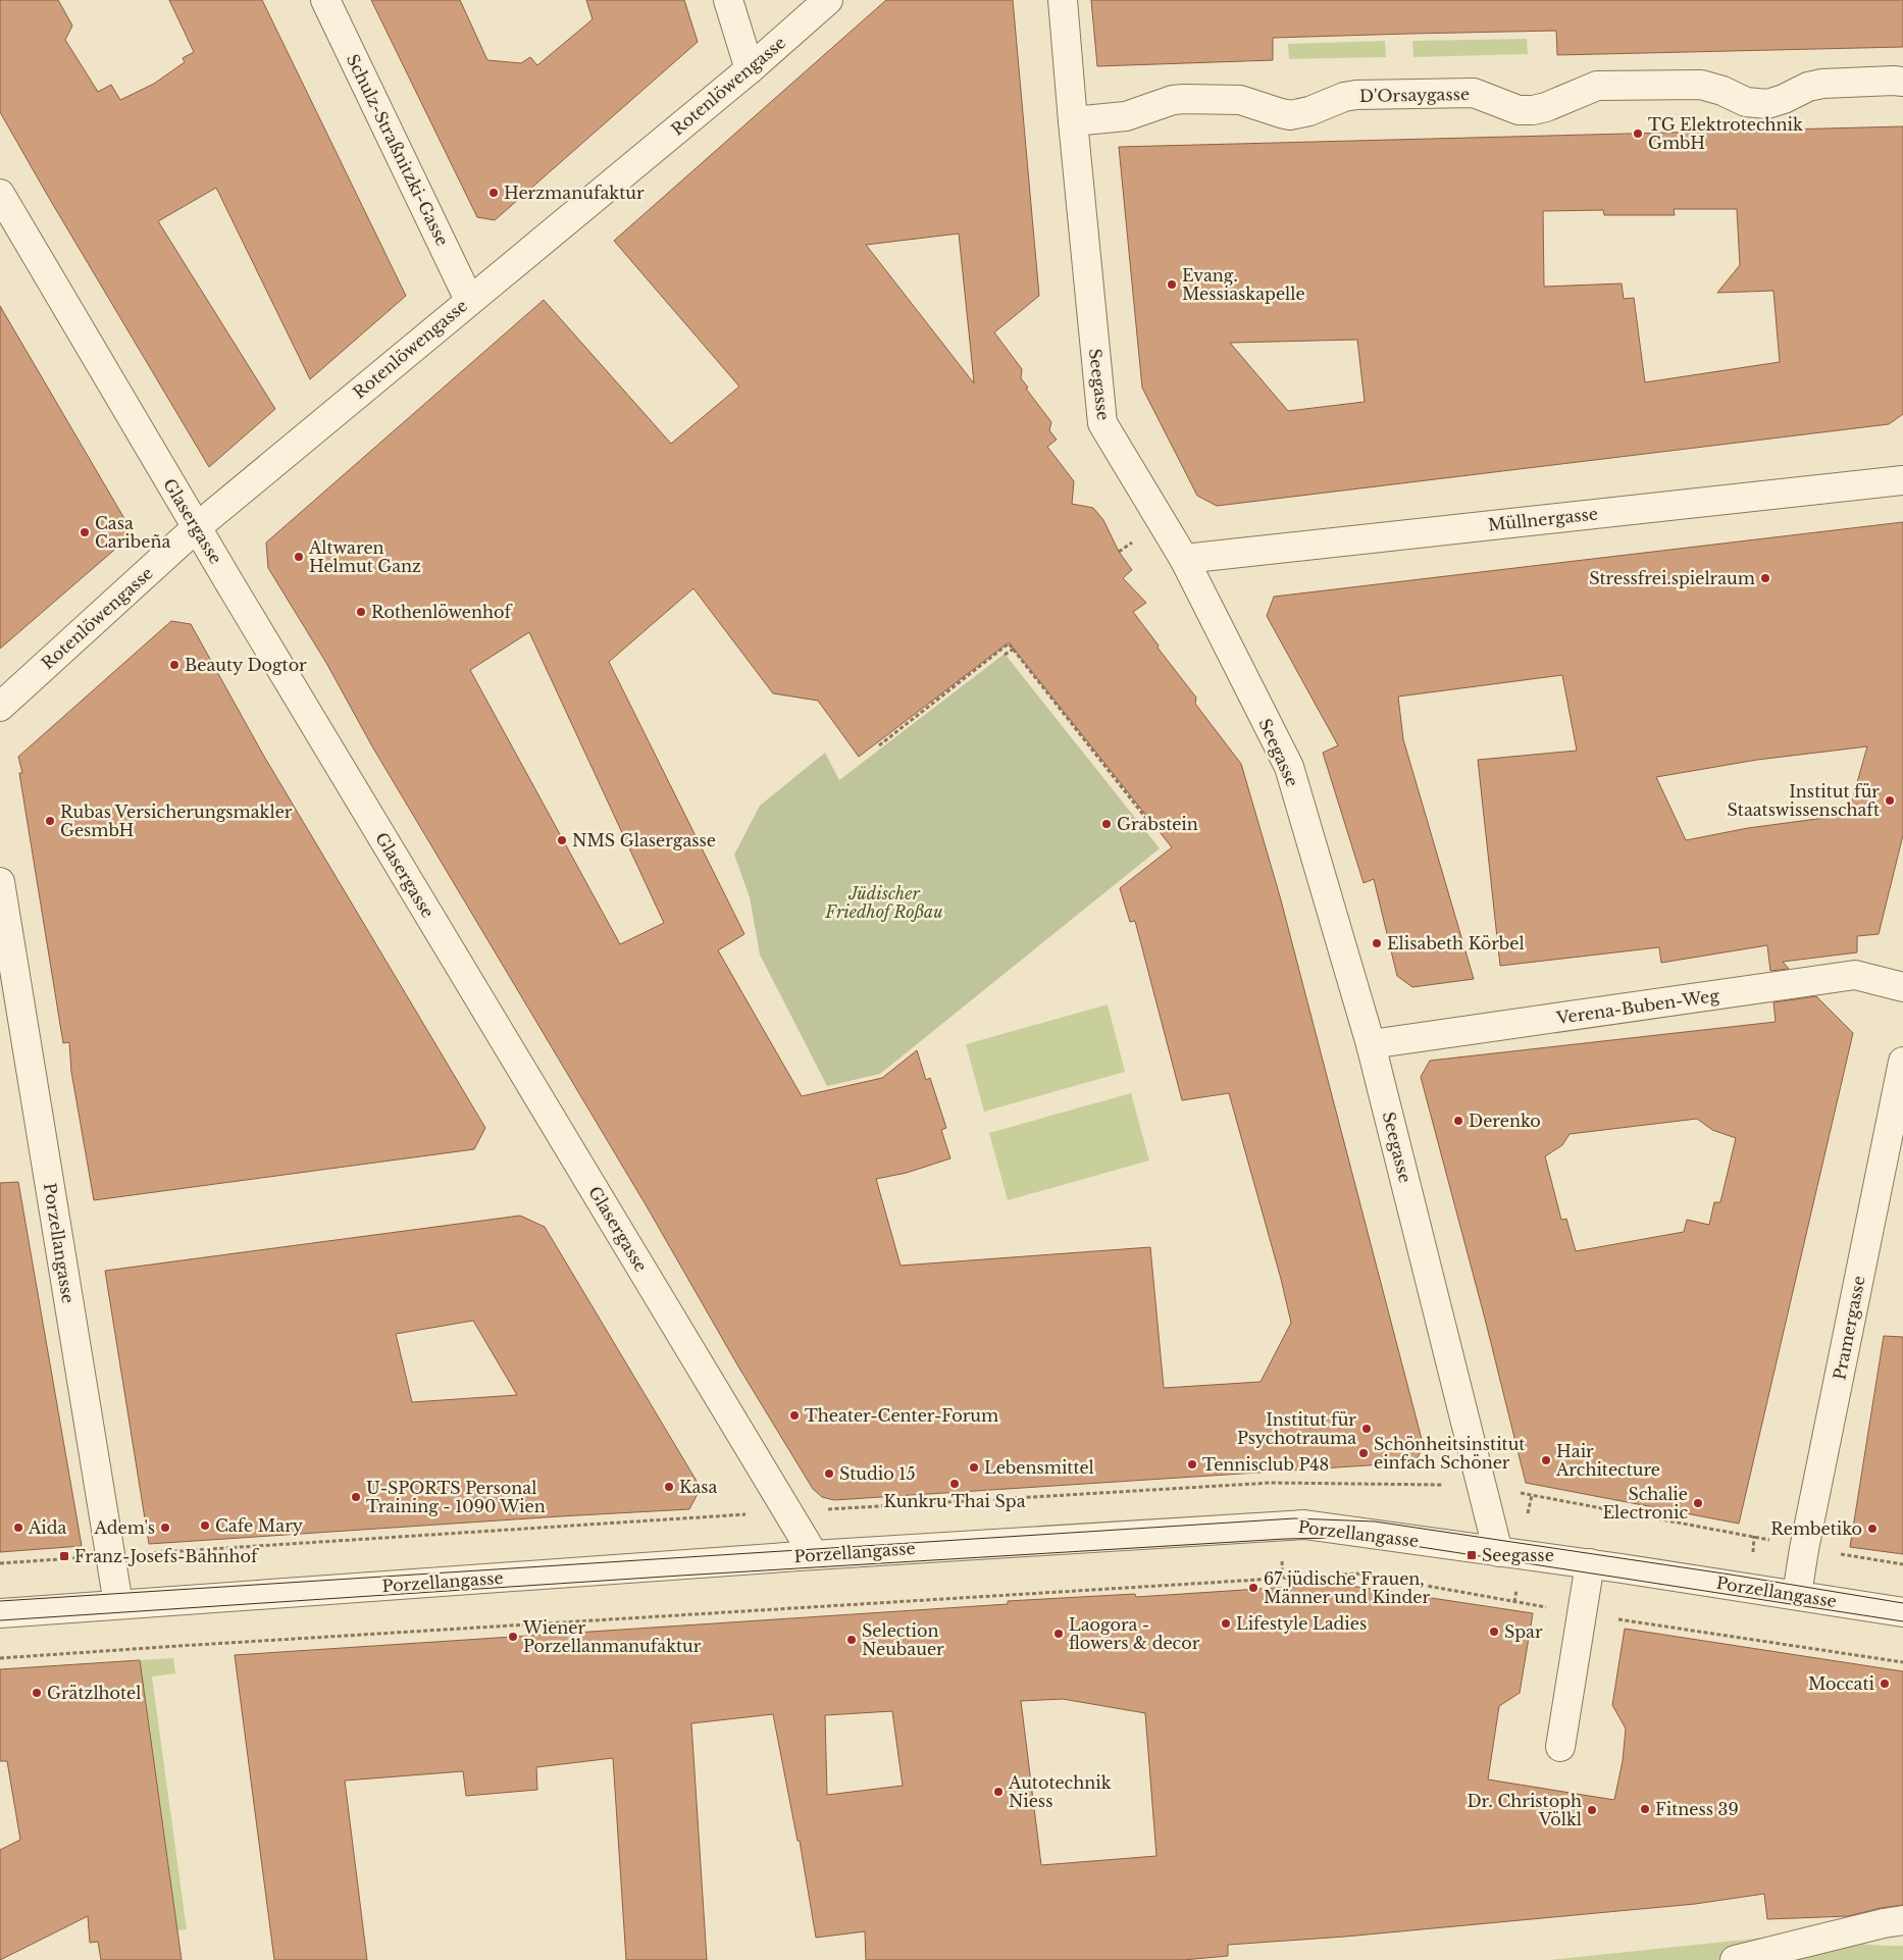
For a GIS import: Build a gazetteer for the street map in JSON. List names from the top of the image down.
{
  "streets": {
    "street": [
      "Rotenlöwengasse",
      "D'Orsaygasse",
      "Schulz-Straßnitzki-Gasse",
      "Seegasse",
      "Müllnergasse",
      "Glasergasse",
      "Verena-Buben-Weg",
      "Porzellangasse",
      "Pramergasse"
    ]
  },
  "crossings": [
    ["Rotenlöwengasse", "Schulz-Straßnitzki-Gasse"],
    ["Rotenlöwengasse", "Glasergasse"],
    ["D'Orsaygasse", "Seegasse"],
    ["Seegasse", "Müllnergasse"],
    ["Seegasse", "Verena-Buben-Weg"],
    ["Seegasse", "Porzellangasse"],
    ["Glasergasse", "Porzellangasse"],
    ["Porzellangasse", "Pramergasse"]
  ],
  "parks": ["Jüdischer Friedhof Roßau"],
  "places": {
    "other": [
      "TG Elektrotechnik GmbH",
      "Herzmanufaktur",
      "Evang. Messiaskapelle",
      "Casa Caribeña",
      "Altwaren Helmut Ganz",
      "Stressfrei.spielraum",
      "Rothenlöwenhof",
      "Beauty Dogtor",
      "Institut für Staatswissenschaft",
      "Rubas Versicherungsmakler GesmbH",
      "Grabstein",
      "NMS Glasergasse",
      "Elisabeth Körbel",
      "Derenko",
      "Theater-Center-Forum",
      "Institut für Psychotrauma",
      "Schönheitsinstitut einfach Schöner",
      "Hair Architecture",
      "Tennisclub P48",
      "Lebensmittel",
      "Studio 15",
      "Kunkru Thai Spa",
      "Kasa",
      "U-SPORTS Personal Training - 1090 Wien",
      "Schalie Electronic",
      "Cafe Mary",
      "Aida",
      "Adem's",
      "Rembetiko",
      "67 jüdische Frauen, Männer und Kinder",
      "Lifestyle Ladies",
      "Spar",
      "Laogora - flowers & decor",
      "Wiener Porzellanmanufaktur",
      "Selection Neubauer",
      "Moccati",
      "Grätzlhotel",
      "Autotechnik Niess",
      "Fitness 39",
      "Dr. Christoph Völkl"
    ],
    "transit": ["Seegasse", "Franz-Josefs-Bahnhof"]
  }
}
